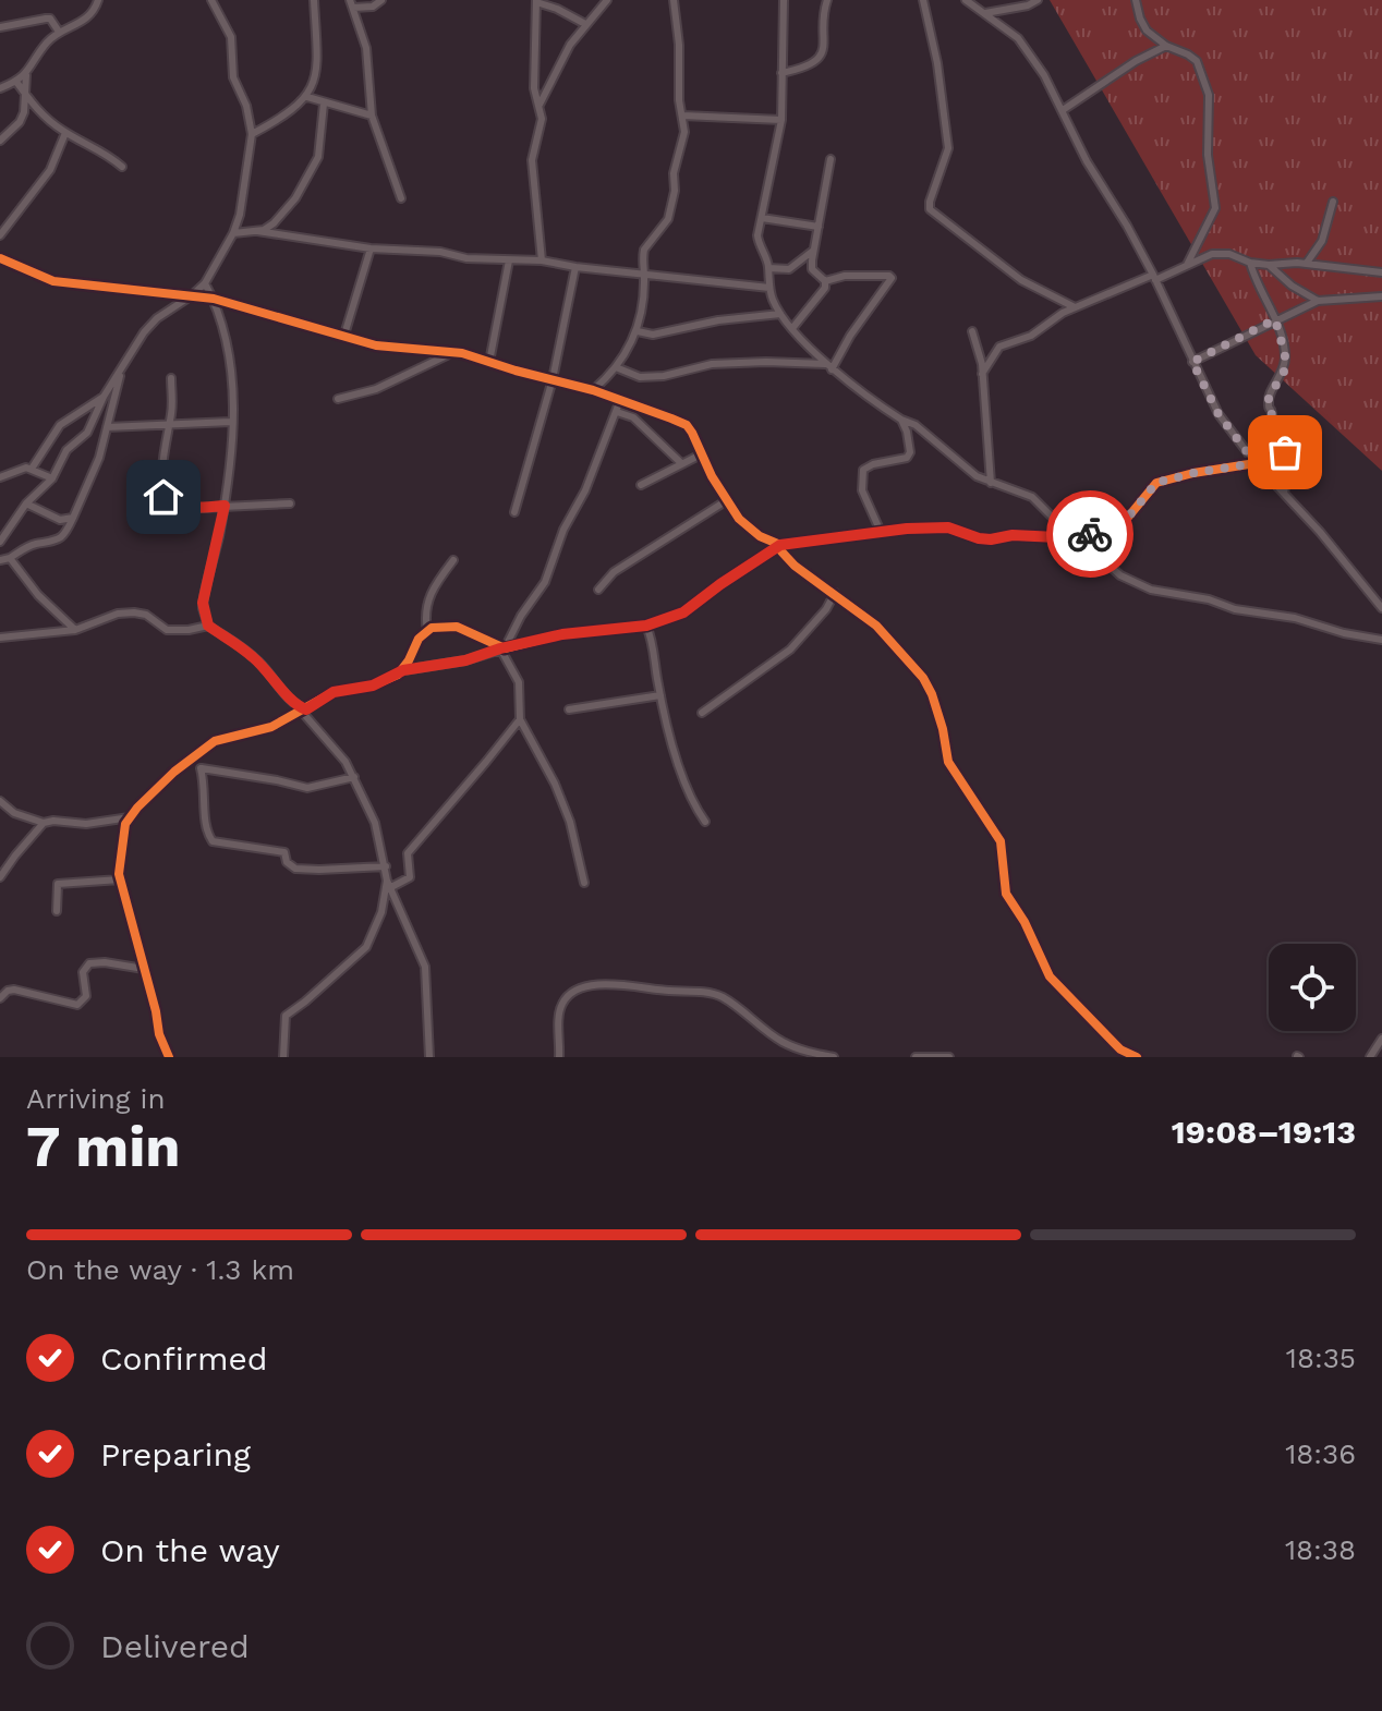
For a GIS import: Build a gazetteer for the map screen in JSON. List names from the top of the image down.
{
  "page": {
    "heading": ["7 min", "Arriving in", "19:08–19:13"],
    "bar": "On the way · 1.3 km",
    "list": [
      ["Confirmed", "18:35"],
      ["Preparing", "18:36"],
      ["On the way", "18:38"],
      "Delivered"
    ]
  }
}
